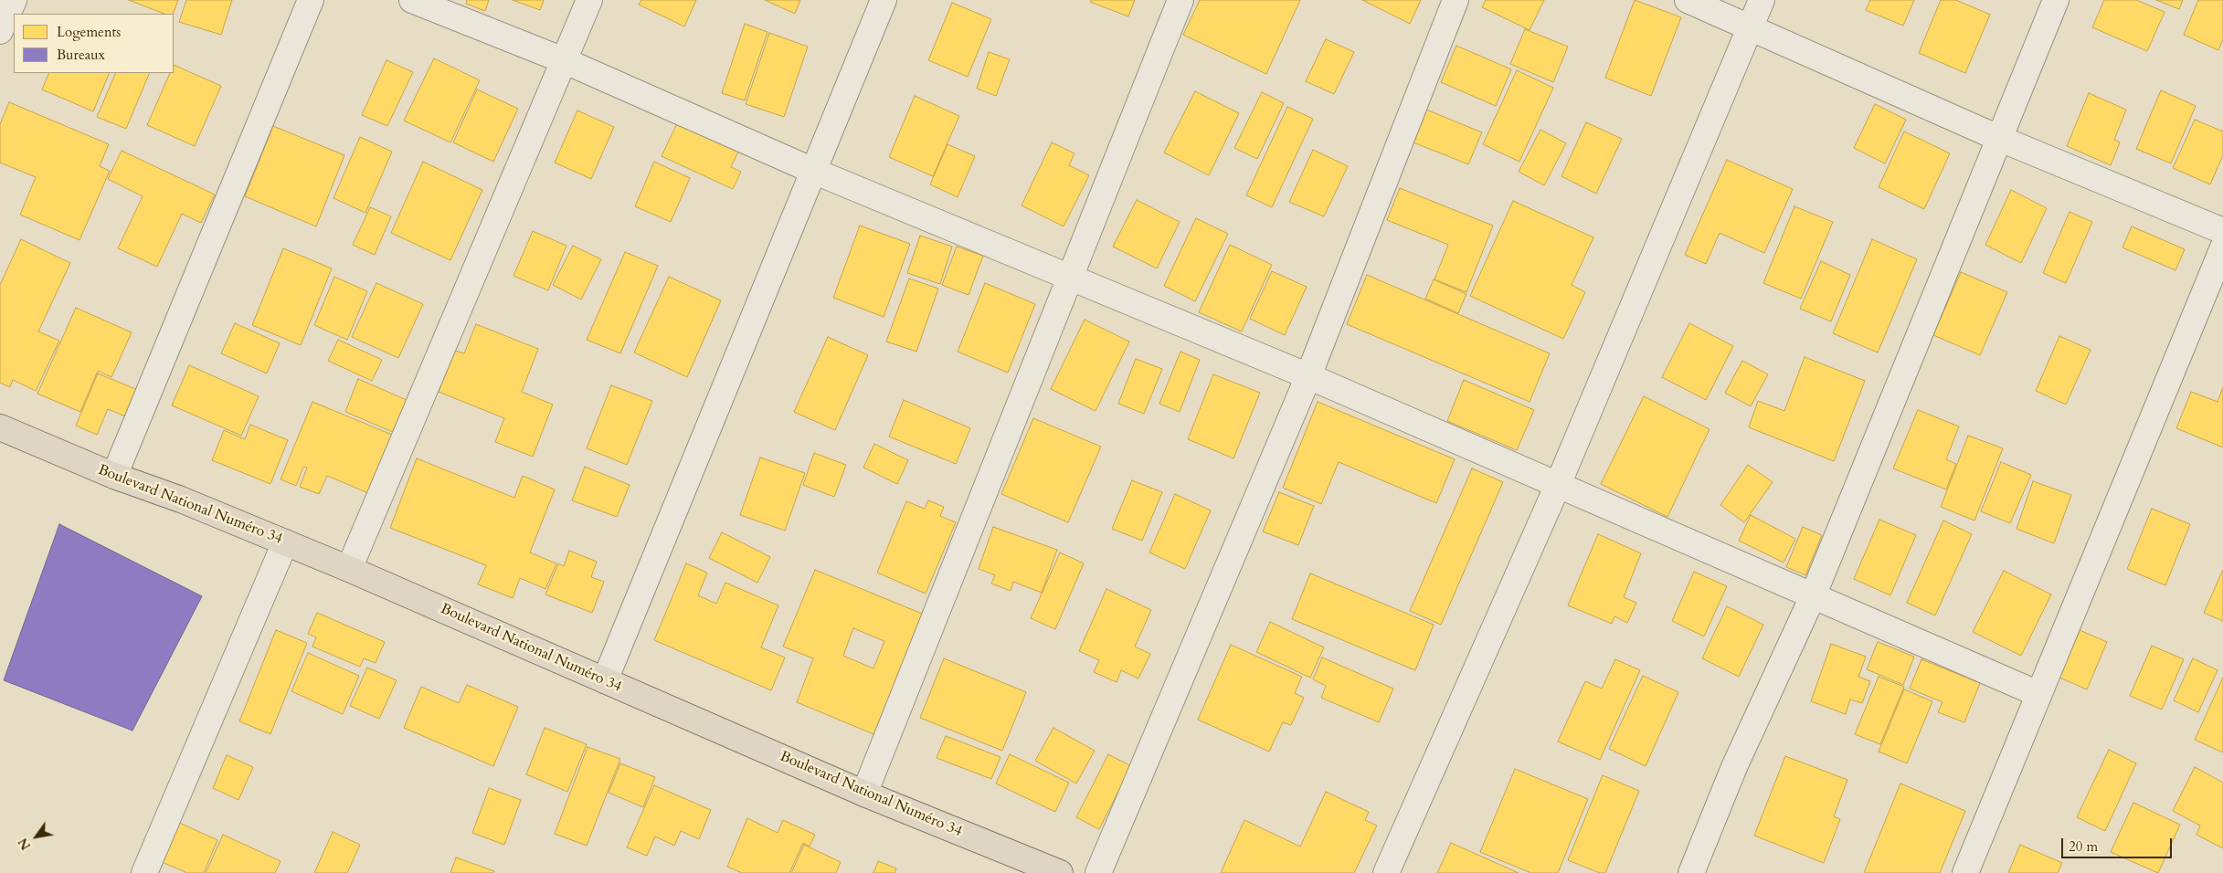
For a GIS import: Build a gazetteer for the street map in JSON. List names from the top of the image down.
{
  "streets": {
    "main road": ["Boulevard National Numéro 34"]
  },
  "legend": ["Logements", "Bureaux"],
  "scale_bar": "20 m",
  "north": "bottom left"
}
